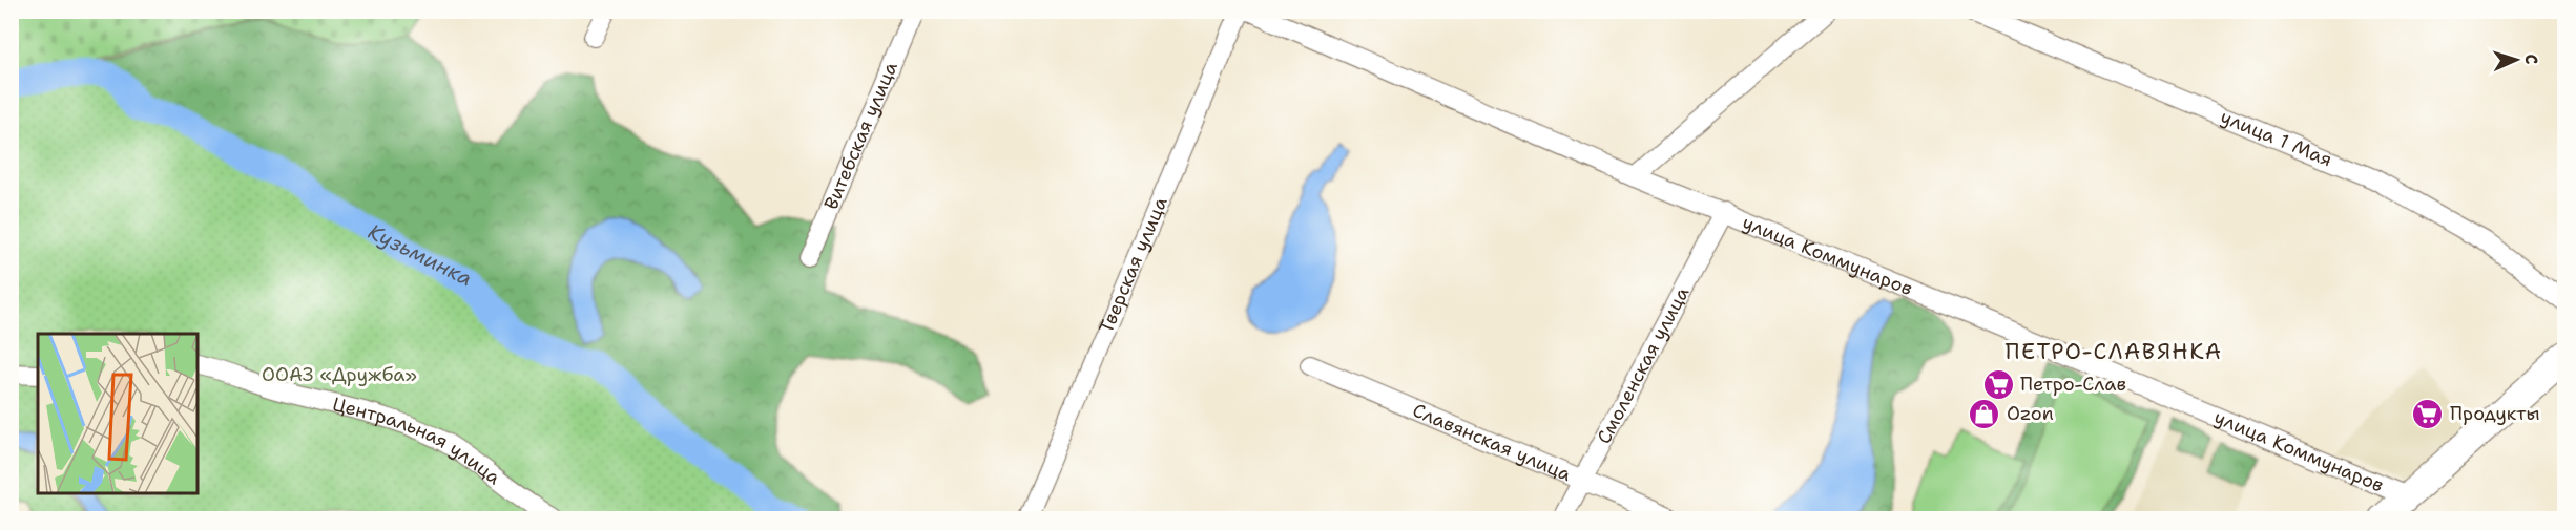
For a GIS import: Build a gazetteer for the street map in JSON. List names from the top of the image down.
{
  "streets": {
    "street": [
      "Витебская улица",
      "улица 1 Мая",
      "улица Коммунаров",
      "Тверская улица",
      "Смоленская улица",
      "Славянская улица",
      "Центральная улица"
    ]
  },
  "crossings": [
    ["улица Коммунаров", "Смоленская улица"],
    ["Смоленская улица", "Славянская улица"]
  ],
  "districts": ["ПЕТРО-СЛАВЯНКА"],
  "water": ["Кузьминка"],
  "parks": ["ООАЗ «Дружба»"],
  "places": {
    "supermarket": ["Петро-Слав", "Продукты"],
    "shop": ["Ozon"]
  },
  "north": "right"
}
